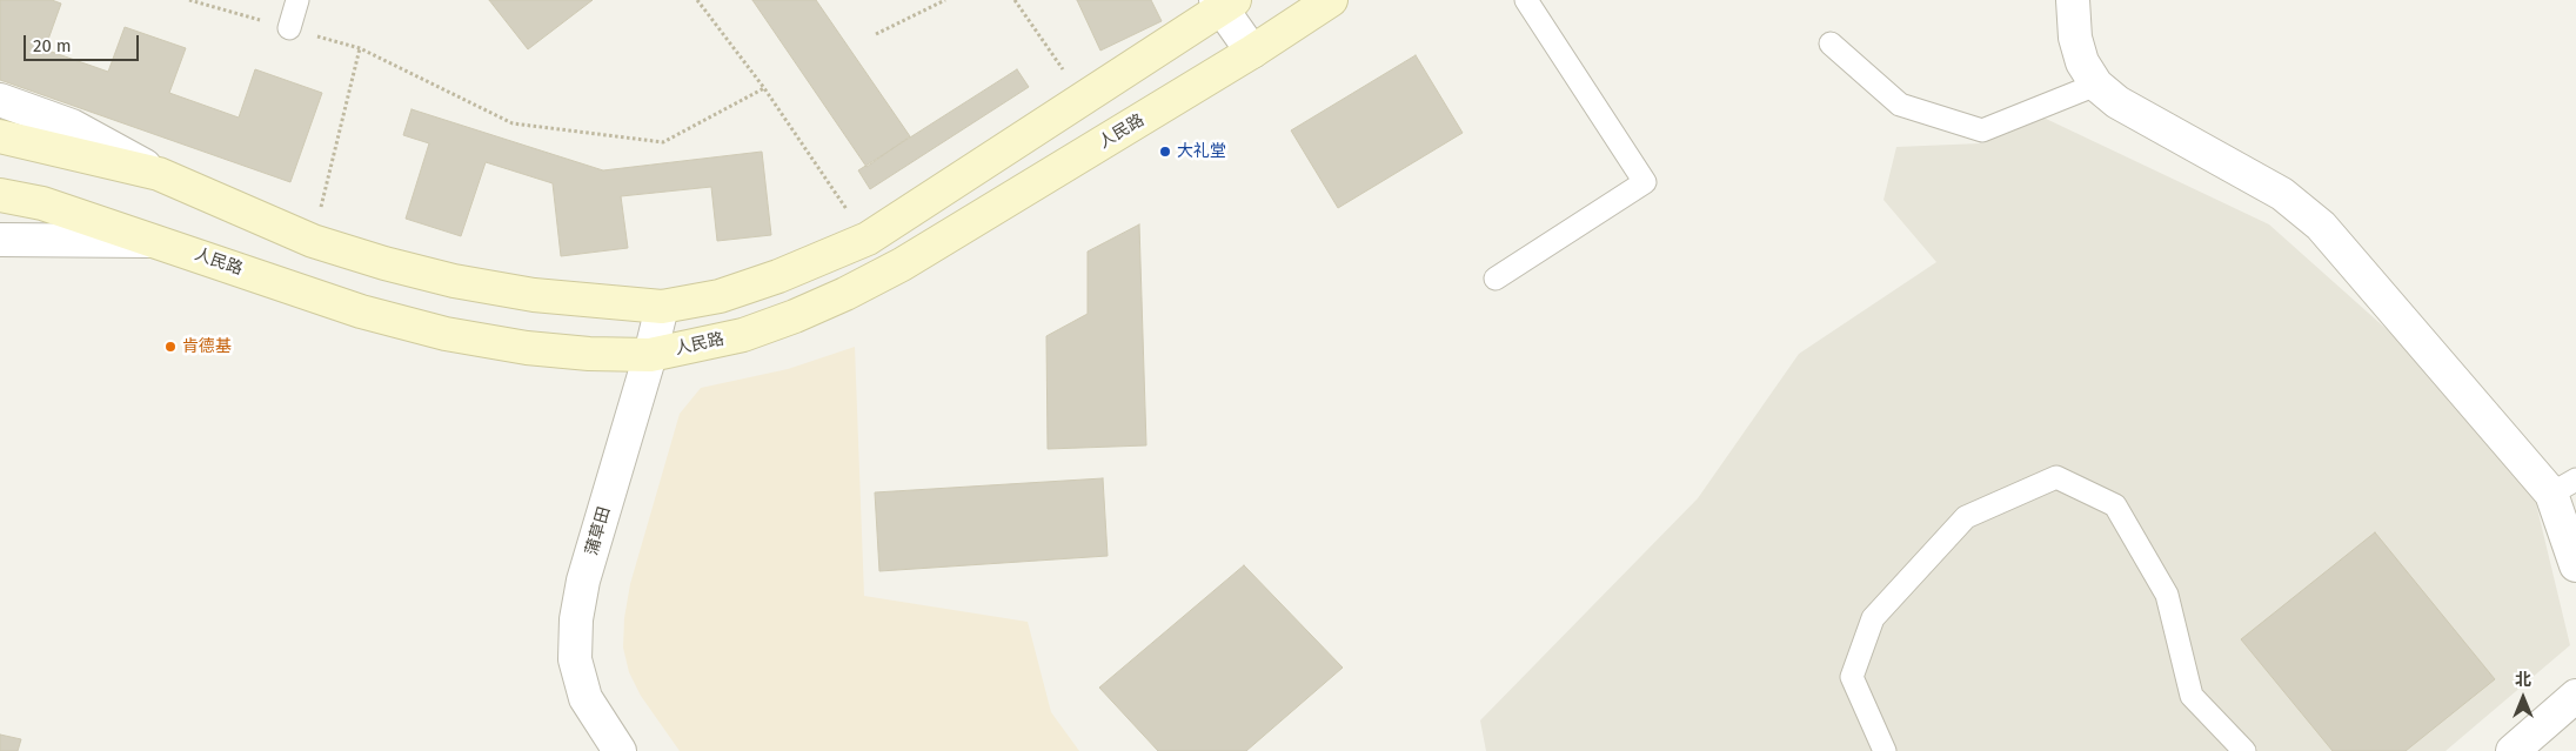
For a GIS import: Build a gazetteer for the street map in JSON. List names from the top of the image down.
{
  "streets": {
    "main road": ["人民路"],
    "street": ["蒲草田"]
  },
  "crossings": [
    ["人民路", "蒲草田"]
  ],
  "places": ["大礼堂", "肯德基"],
  "scale_bar": "20 m",
  "north": "top"
}
